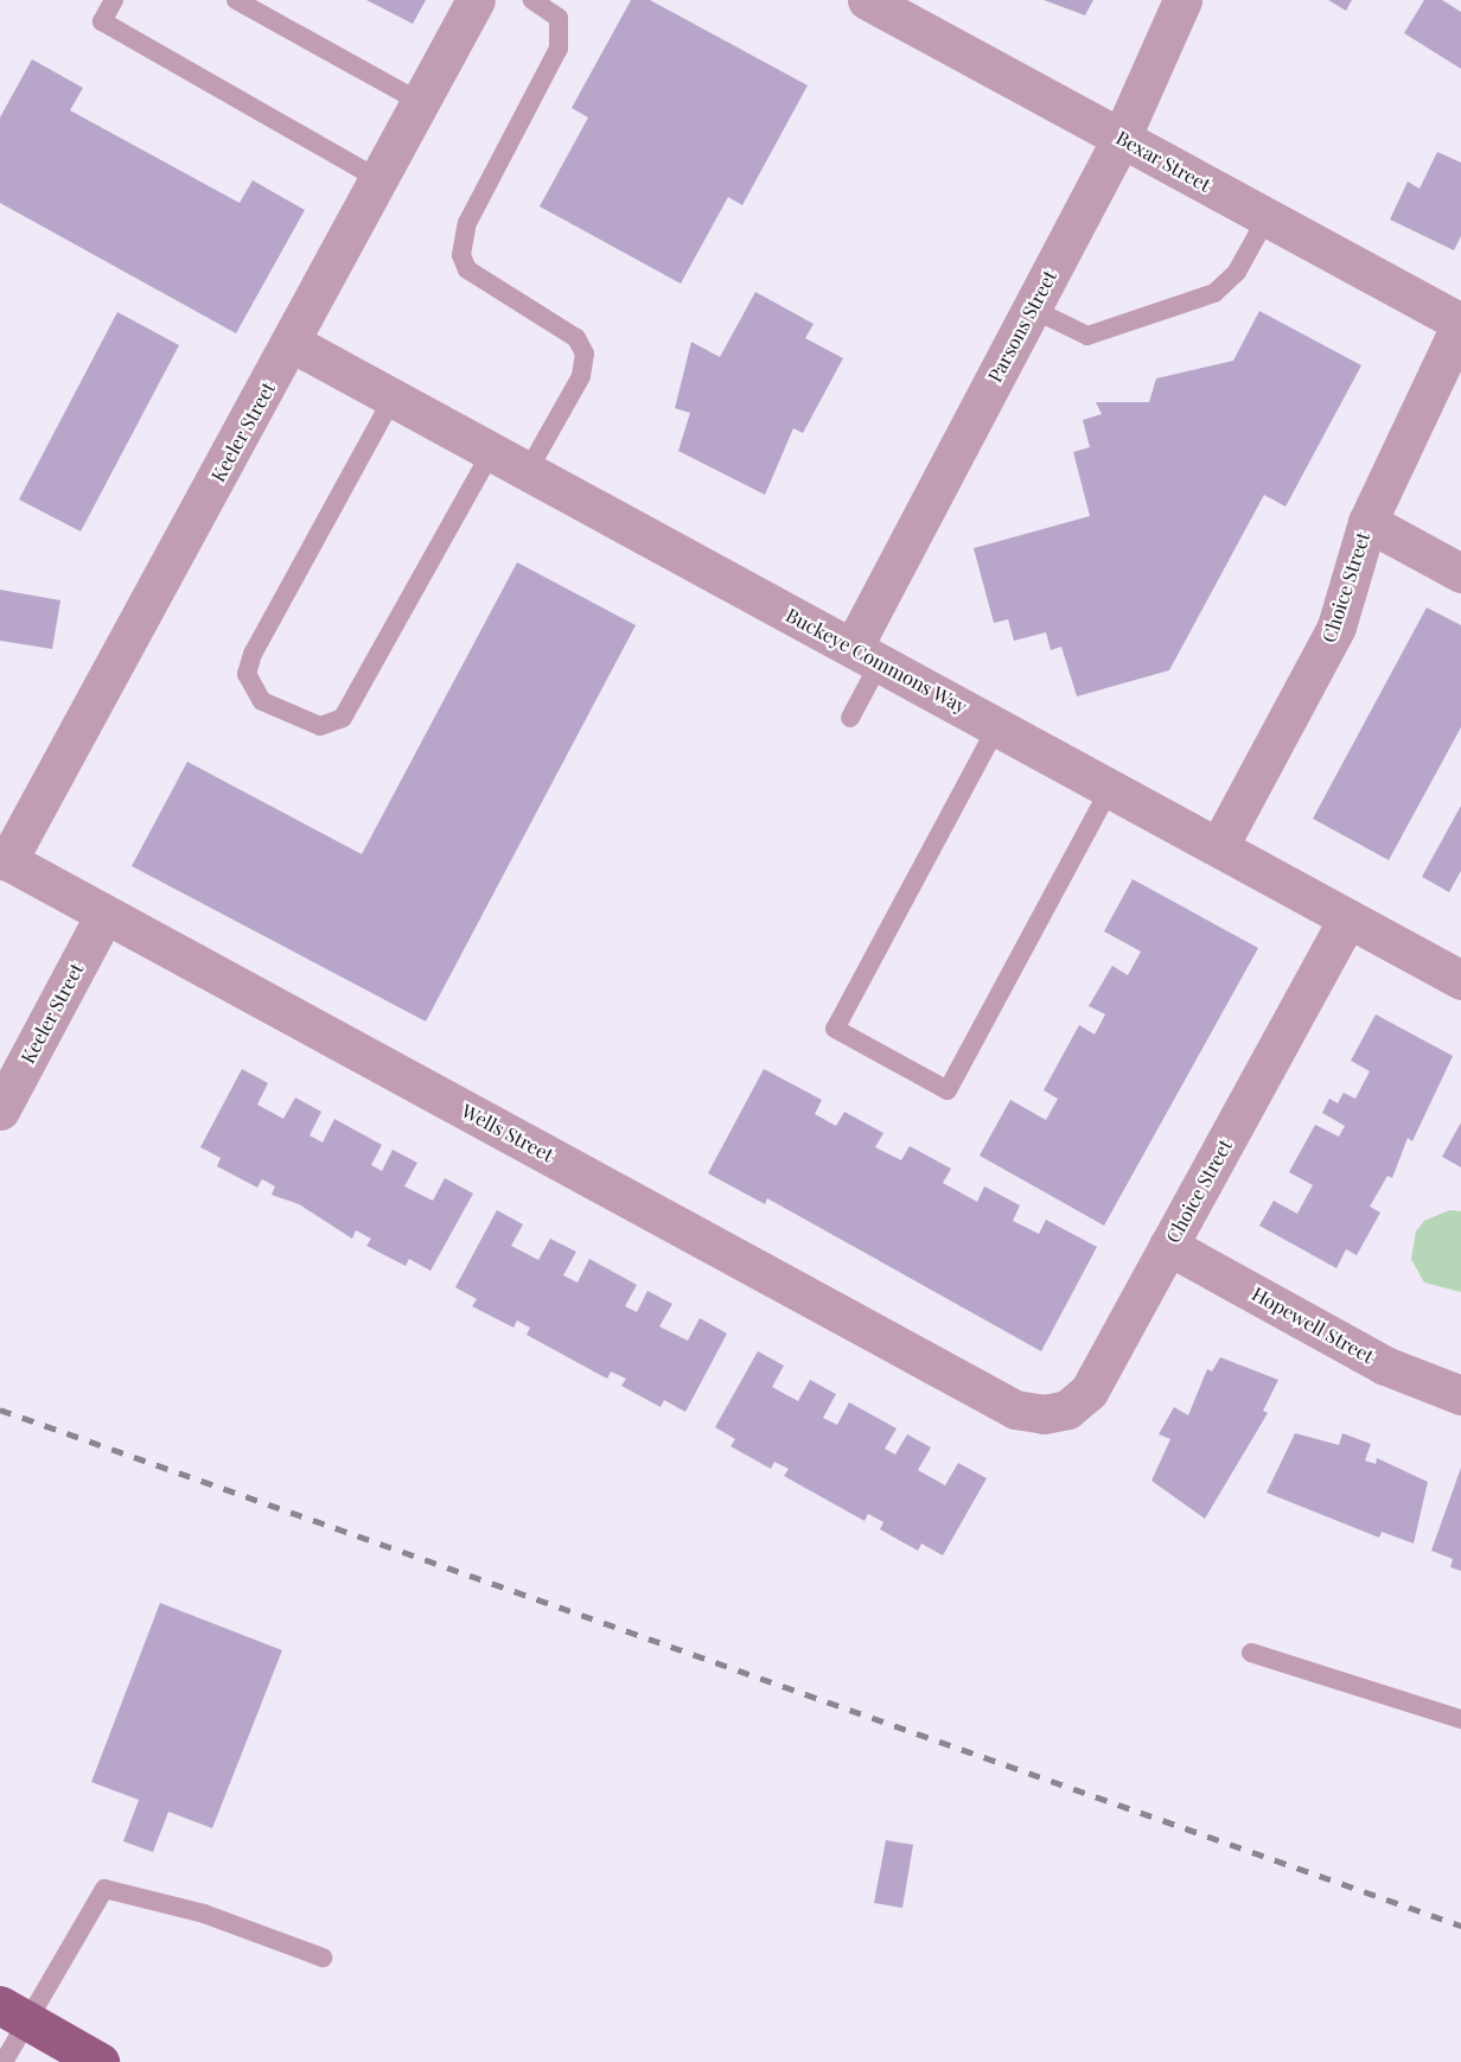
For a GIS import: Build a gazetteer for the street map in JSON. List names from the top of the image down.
{
  "streets": {
    "street": [
      "Bexar Street",
      "Parsons Street",
      "Keeler Street",
      "Choice Street",
      "Buckeye Commons Way",
      "Wells Street",
      "Hopewell Street"
    ]
  },
  "crossings": [
    ["Bexar Street", "Parsons Street"],
    ["Bexar Street", "Choice Street"],
    ["Parsons Street", "Buckeye Commons Way"],
    ["Keeler Street", "Buckeye Commons Way"],
    ["Keeler Street", "Wells Street"],
    ["Choice Street", "Buckeye Commons Way"],
    ["Choice Street", "Wells Street"],
    ["Choice Street", "Hopewell Street"]
  ]
}
